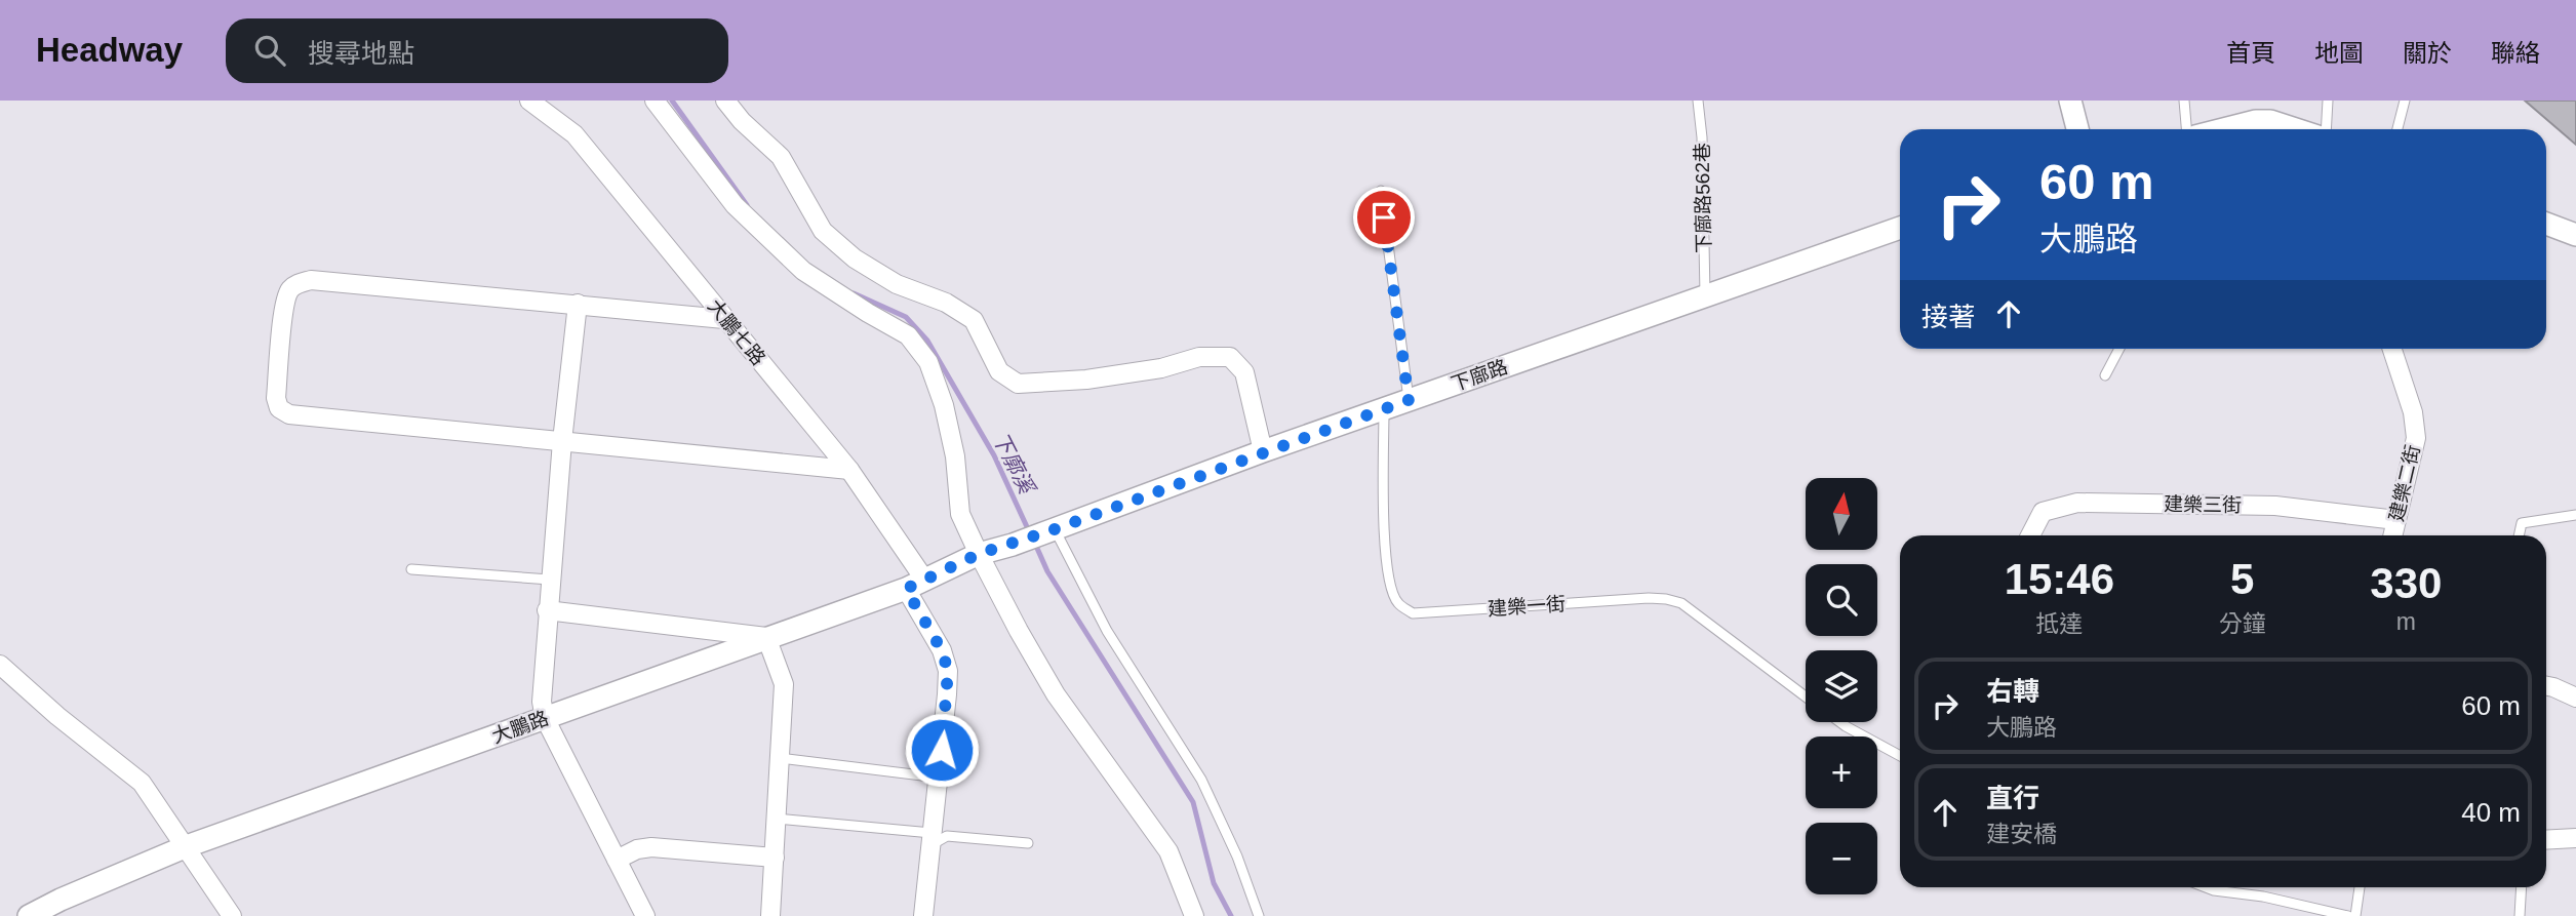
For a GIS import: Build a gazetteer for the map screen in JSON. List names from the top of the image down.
{
  "streets": {
    "street": [
      "大鵬七路",
      "下廍路",
      "建樂二街",
      "建樂三街",
      "大鵬路"
    ],
    "lane": ["下廍路562巷", "建樂一街"]
  },
  "crossings": [
    ["下廍路562巷", "下廍路"],
    ["大鵬七路", "大鵬路"],
    ["下廍路", "建樂一街"],
    ["下廍路", "大鵬路"],
    ["建樂二街", "建樂三街"]
  ],
  "water": ["下廓溪"],
  "north": "top",
  "page": {
    "header": "Headway",
    "search": "搜尋地點",
    "nav": [
      "首頁",
      "地圖",
      "關於",
      "聯絡"
    ],
    "turn": ["60 m", "大鵬路"],
    "then": "接著",
    "map_buttons": ["+", "−"],
    "eta": [
      "15:46",
      "抵達",
      "5",
      "分鐘",
      "330",
      "m"
    ],
    "list": [
      {
        "name": "右轉",
        "note": "大鵬路",
        "value": "60 m"
      },
      {
        "name": "直行",
        "note": "建安橋",
        "value": "40 m"
      }
    ]
  }
}
